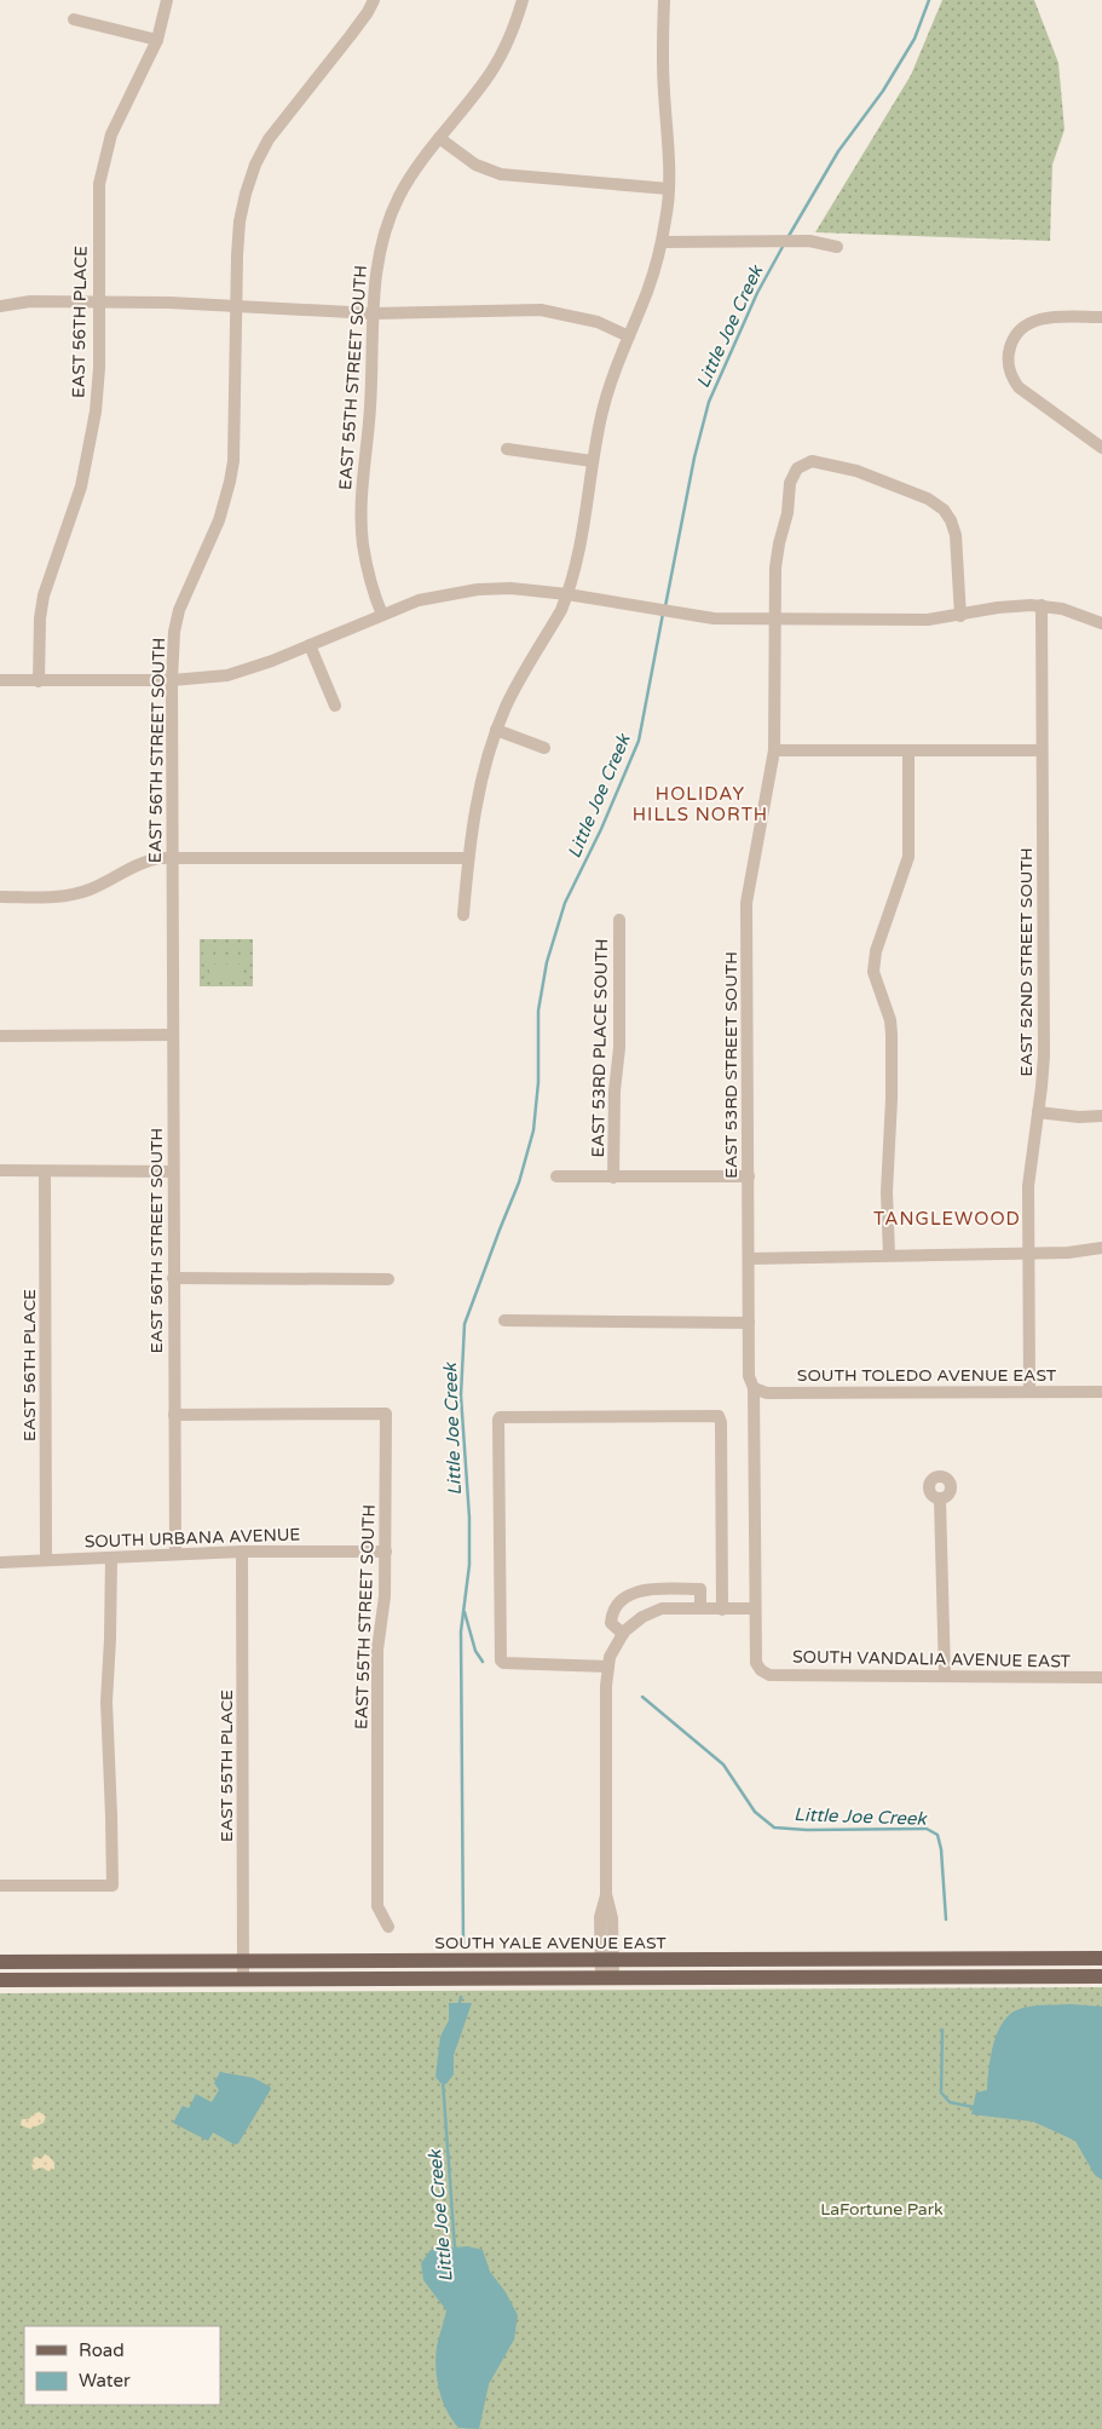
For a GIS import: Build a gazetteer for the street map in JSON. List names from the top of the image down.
{
  "streets": {
    "main road": ["SOUTH YALE AVENUE EAST"],
    "street": [
      "EAST 56TH PLACE",
      "EAST 55TH STREET SOUTH",
      "EAST 56TH STREET SOUTH",
      "EAST 52ND STREET SOUTH",
      "EAST 53RD PLACE SOUTH",
      "EAST 53RD STREET SOUTH",
      "SOUTH TOLEDO AVENUE EAST",
      "SOUTH URBANA AVENUE",
      "SOUTH VANDALIA AVENUE EAST",
      "EAST 55TH PLACE"
    ]
  },
  "crossings": [
    ["EAST 56TH PLACE", "SOUTH URBANA AVENUE"],
    ["EAST 55TH STREET SOUTH", "EAST 56TH STREET SOUTH"],
    ["EAST 55TH STREET SOUTH", "SOUTH URBANA AVENUE"],
    ["EAST 56TH STREET SOUTH", "SOUTH URBANA AVENUE"],
    ["EAST 52ND STREET SOUTH", "SOUTH TOLEDO AVENUE EAST"],
    ["EAST 53RD STREET SOUTH", "SOUTH TOLEDO AVENUE EAST"],
    ["EAST 53RD STREET SOUTH", "SOUTH VANDALIA AVENUE EAST"],
    ["SOUTH URBANA AVENUE", "EAST 55TH PLACE"],
    ["EAST 55TH PLACE", "SOUTH YALE AVENUE EAST"]
  ],
  "districts": ["HOLIDAY HILLS NORTH", "TANGLEWOOD"],
  "water": ["Little Joe Creek"],
  "parks": ["LaFortune Park"],
  "legend": ["Road", "Water"]
}
